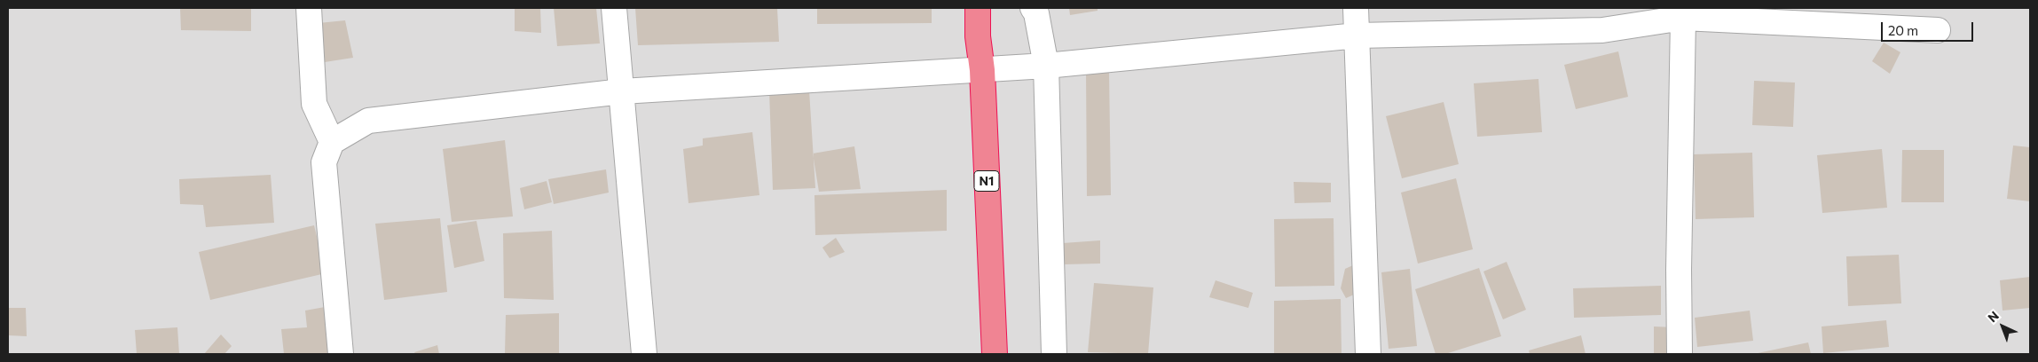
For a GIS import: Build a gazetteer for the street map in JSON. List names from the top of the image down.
{
  "streets": {
    "highway": ["N1"]
  },
  "scale_bar": "20 m",
  "north": "top left"
}
